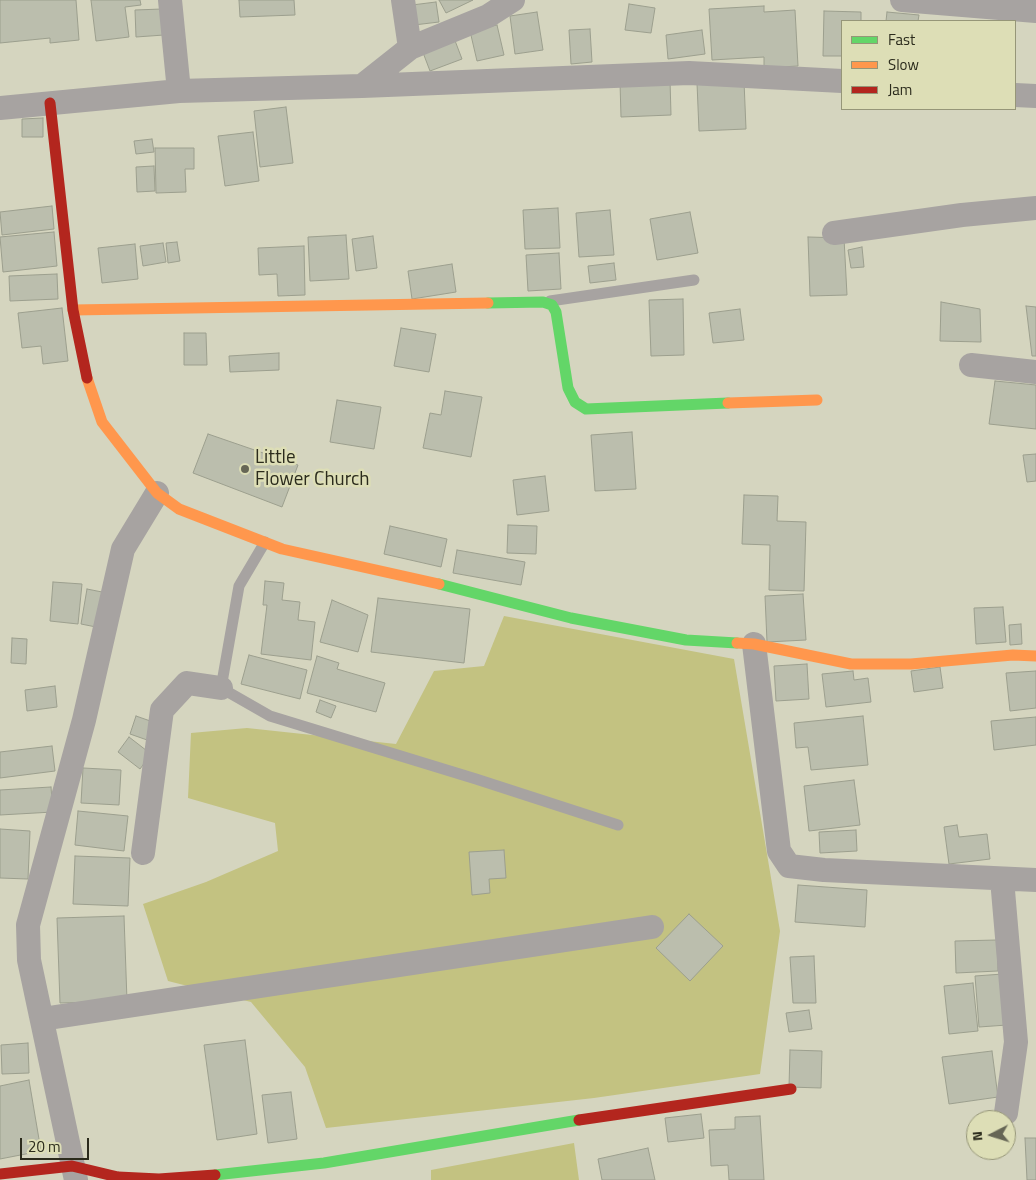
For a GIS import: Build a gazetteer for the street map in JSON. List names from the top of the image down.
{
  "places": ["Little Flower Church"],
  "legend": ["Fast", "Slow", "Jam"],
  "scale_bar": "20 m",
  "north": "left"
}
